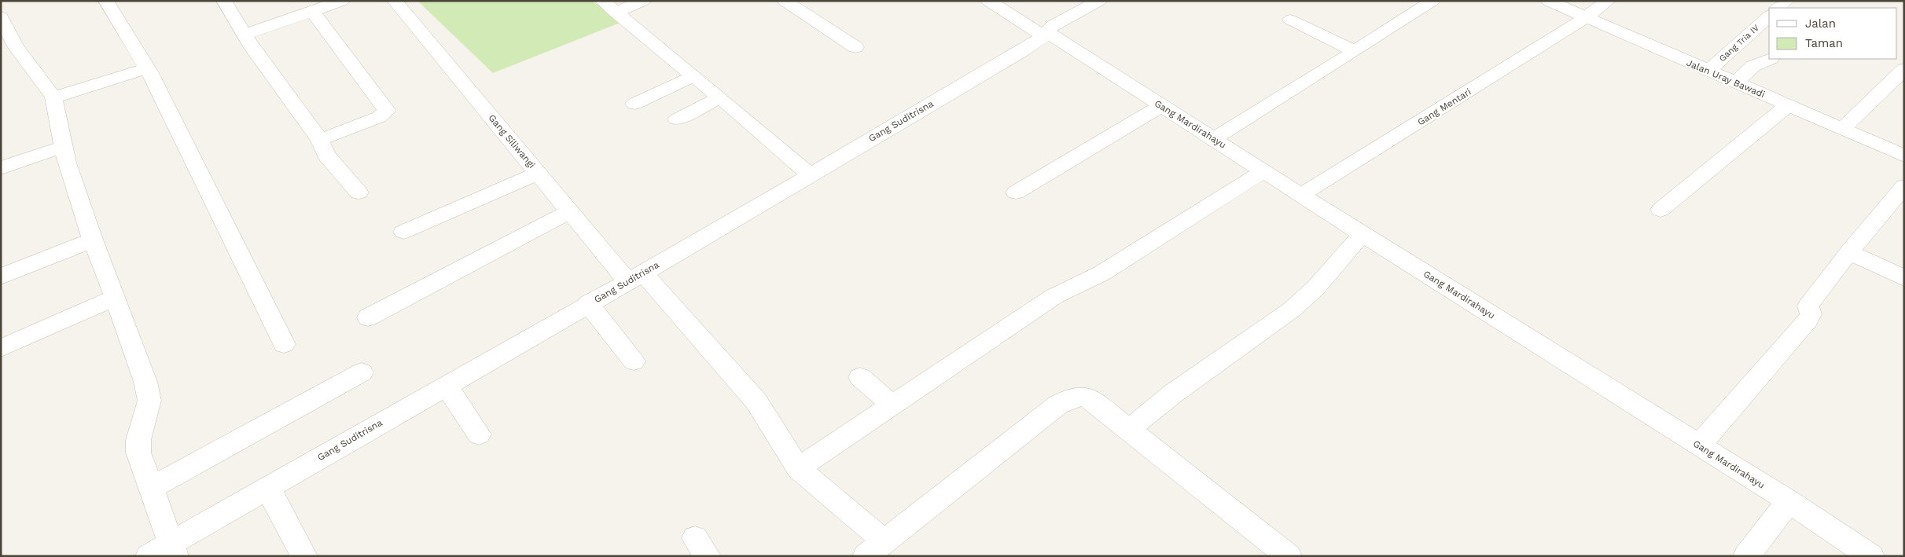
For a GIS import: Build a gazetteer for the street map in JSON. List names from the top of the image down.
{
  "streets": {
    "street": [
      "Gang Tria IV",
      "Jalan Uray Bawadi",
      "Gang Mentari",
      "Gang Suditrisna",
      "Gang Mardirahayu",
      "Gang Siliwangi"
    ]
  },
  "crossings": [
    ["Gang Tria IV", "Jalan Uray Bawadi"],
    ["Jalan Uray Bawadi", "Gang Mentari"],
    ["Gang Mentari", "Gang Mardirahayu"],
    ["Gang Suditrisna", "Gang Mardirahayu"],
    ["Gang Suditrisna", "Gang Siliwangi"]
  ],
  "legend": ["Jalan", "Taman"]
}
